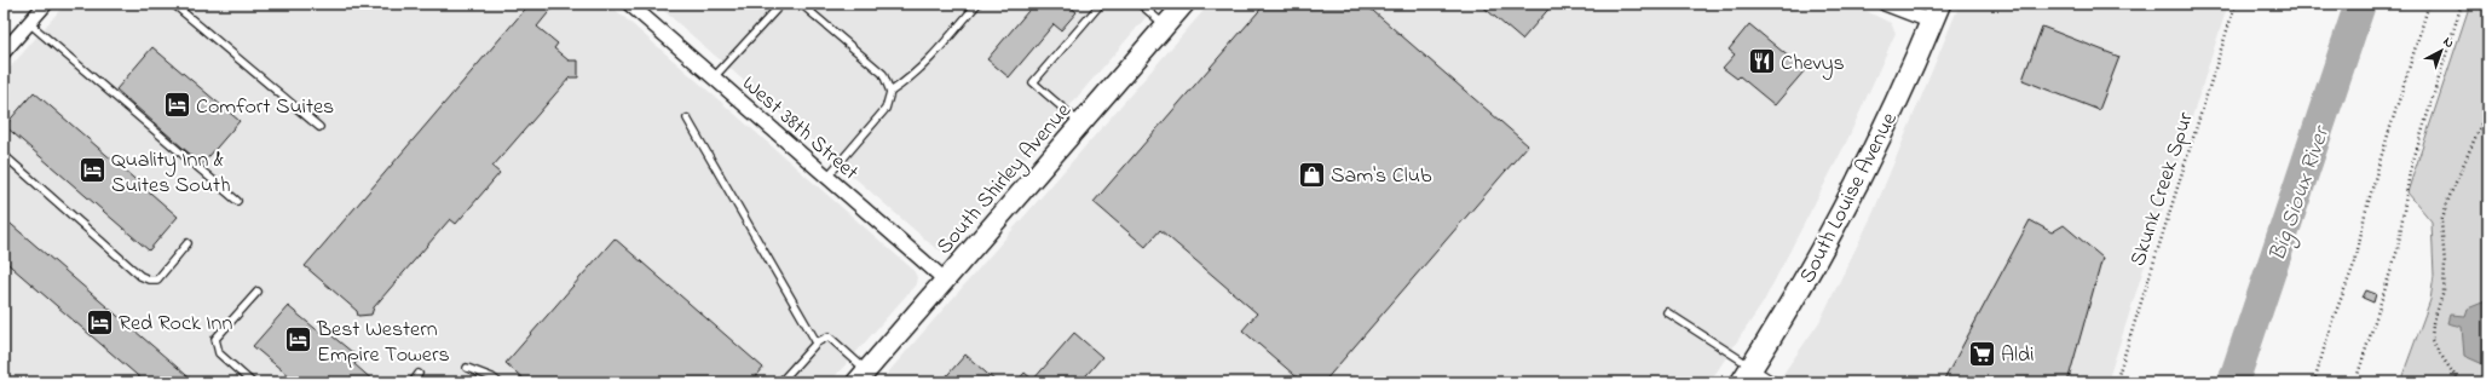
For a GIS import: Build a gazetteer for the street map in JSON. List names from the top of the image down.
{
  "streets": {
    "main road": ["South Louise Avenue"],
    "street": ["West 38th Street", "South Shirley Avenue"],
    "path": ["Skunk Creek Spur"]
  },
  "crossings": [
    ["West 38th Street", "South Shirley Avenue"]
  ],
  "water": ["Big Sioux River"],
  "places": {
    "restaurant": ["Chevys"],
    "hotel": [
      "Comfort Suites",
      "Quality Inn & Suites South",
      "Red Rock Inn",
      "Best Western Empire Towers"
    ],
    "shop": ["Sam's Club"],
    "supermarket": ["Aldi"]
  },
  "north": "top right"
}
